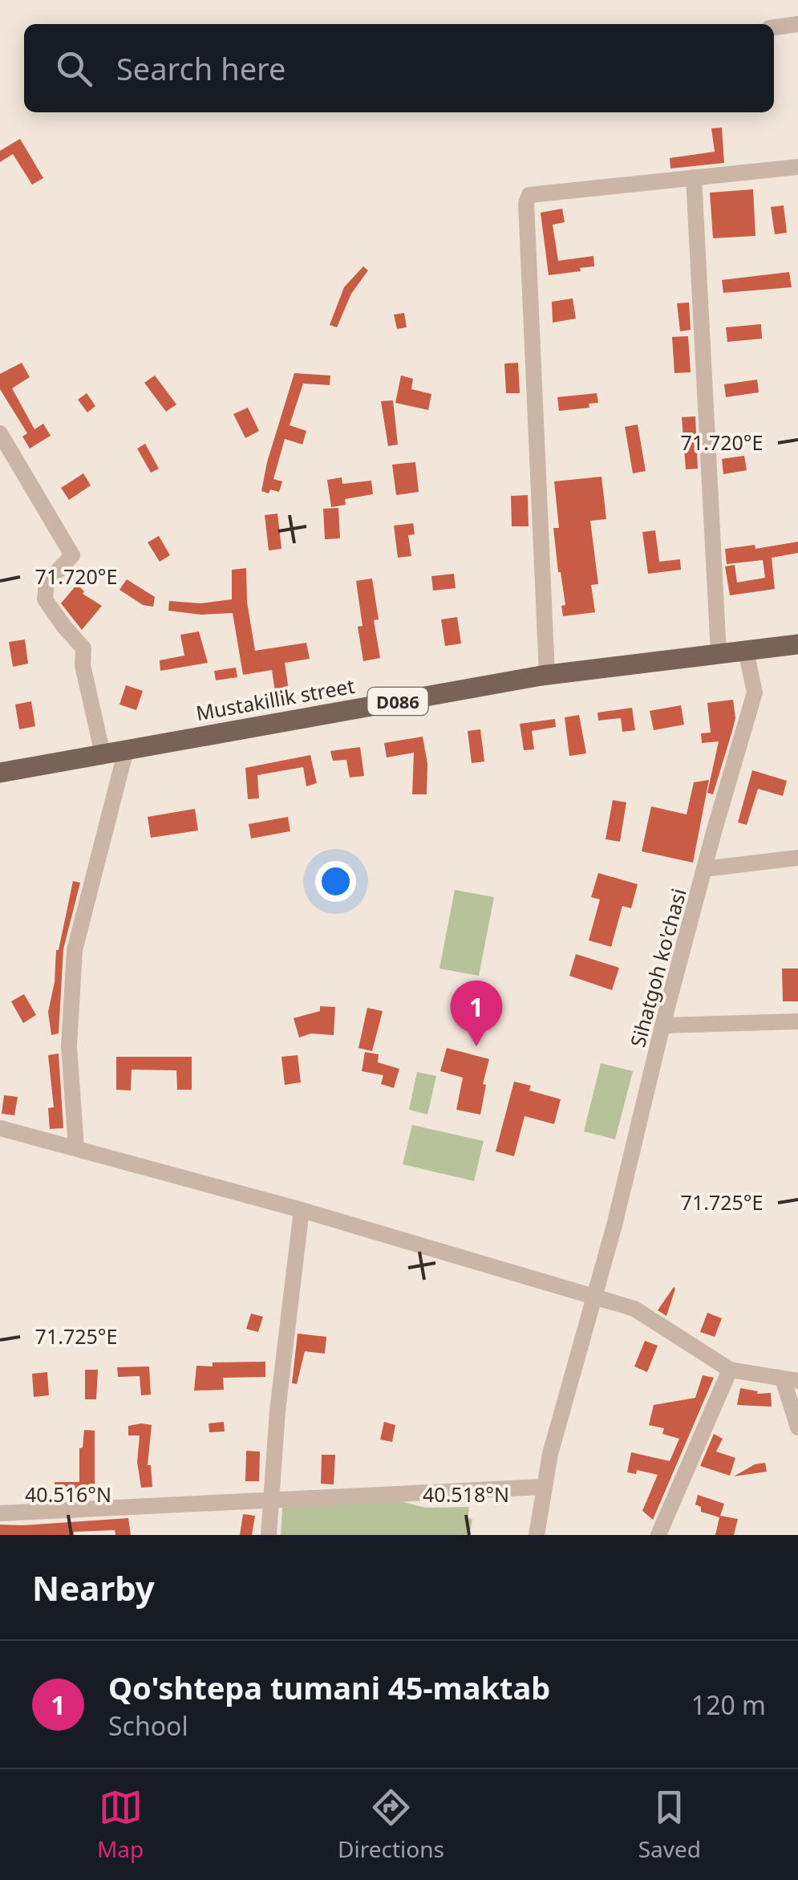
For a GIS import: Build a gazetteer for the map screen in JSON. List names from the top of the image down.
{
  "streets": {
    "main road": ["Mustakillik street", "D086"],
    "street": ["Sihatgoh ko'chasi"]
  },
  "crossings": [
    ["Mustakillik street", "Sihatgoh ko'chasi"]
  ],
  "page": {
    "search": "Search here",
    "pins": "1",
    "heading": "Nearby",
    "list": [
      {
        "mark": "1",
        "name": "Qo'shtepa tumani 45-maktab",
        "note": "School",
        "value": "120 m"
      }
    ],
    "nav": ["Map", "Directions", "Saved"]
  },
  "coordinates": [
    "71.720°E",
    "71.725°E",
    "40.516°N",
    "40.518°N"
  ]
}
